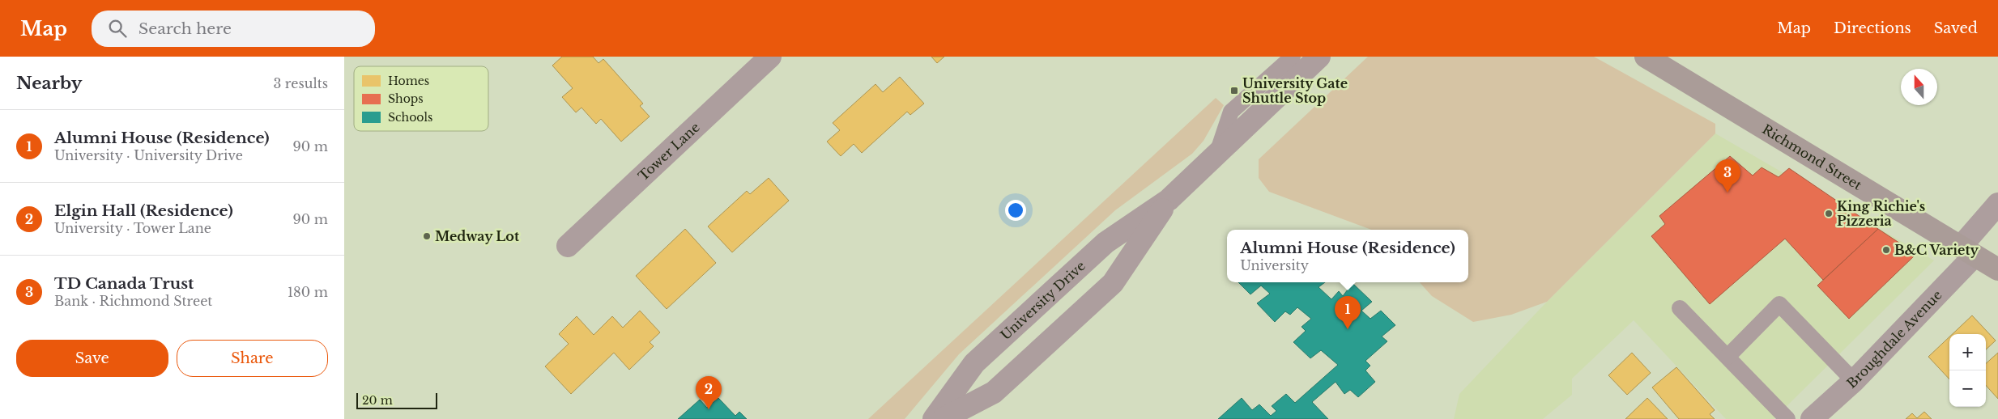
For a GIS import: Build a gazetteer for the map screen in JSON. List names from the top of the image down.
{
  "streets": {
    "main road": ["Richmond Street"],
    "street": ["Tower Lane", "University Drive", "Broughdale Avenue"]
  },
  "crossings": [
    ["Richmond Street", "Broughdale Avenue"]
  ],
  "places": {
    "transit": ["University Gate Shuttle Stop"],
    "other": ["King Richie's Pizzeria", "Medway Lot", "B&C Variety"]
  },
  "legend": ["Homes", "Shops", "Schools"],
  "scale_bar": "20 m",
  "north": "top",
  "page": {
    "header": "Map",
    "search": "Search here",
    "nav": ["Map", "Directions", "Saved"],
    "heading": ["Nearby", "3 results"],
    "list": [
      {
        "mark": "1",
        "name": "Alumni House (Residence)",
        "note": "University · University Drive",
        "value": "90 m"
      },
      {
        "mark": "2",
        "name": "Elgin Hall (Residence)",
        "note": "University · Tower Lane",
        "value": "90 m"
      },
      {
        "mark": "3",
        "name": "TD Canada Trust",
        "note": "Bank · Richmond Street",
        "value": "180 m"
      }
    ],
    "pins": ["3", "1", "2"],
    "popup": ["Alumni House (Residence)", "University"],
    "buttons": ["Save", "Share"],
    "map_buttons": ["+", "−"],
    "scale": "20 m"
  }
}
